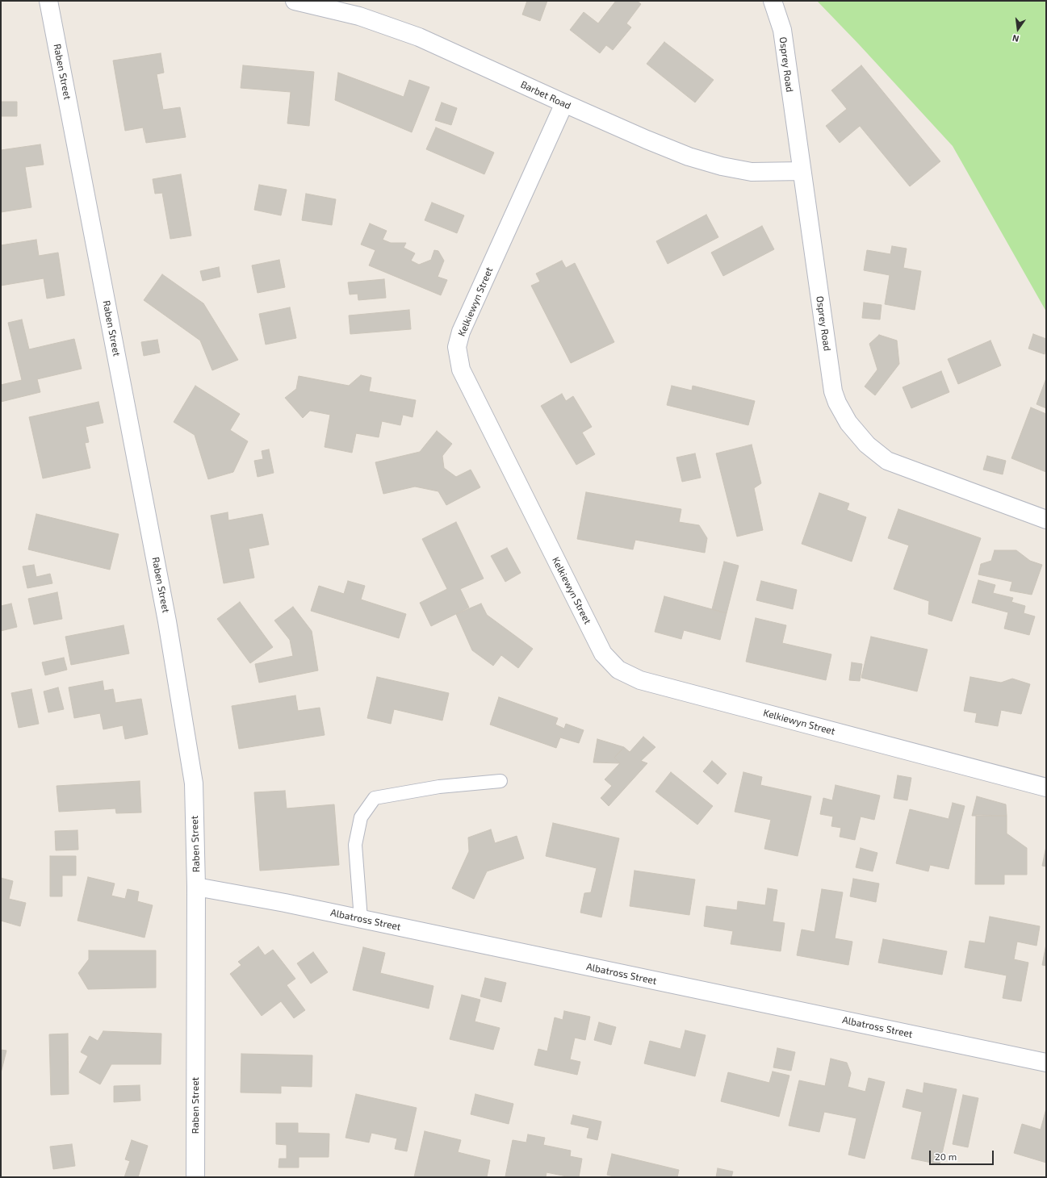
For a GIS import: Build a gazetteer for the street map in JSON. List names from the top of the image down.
{
  "streets": {
    "street": [
      "Osprey Road",
      "Raben Street",
      "Barbet Road",
      "Kelkiewyn Street",
      "Albatross Street"
    ]
  },
  "crossings": [
    ["Osprey Road", "Barbet Road"],
    ["Raben Street", "Albatross Street"],
    ["Barbet Road", "Kelkiewyn Street"]
  ],
  "scale_bar": "20 m",
  "north": "bottom"
}
